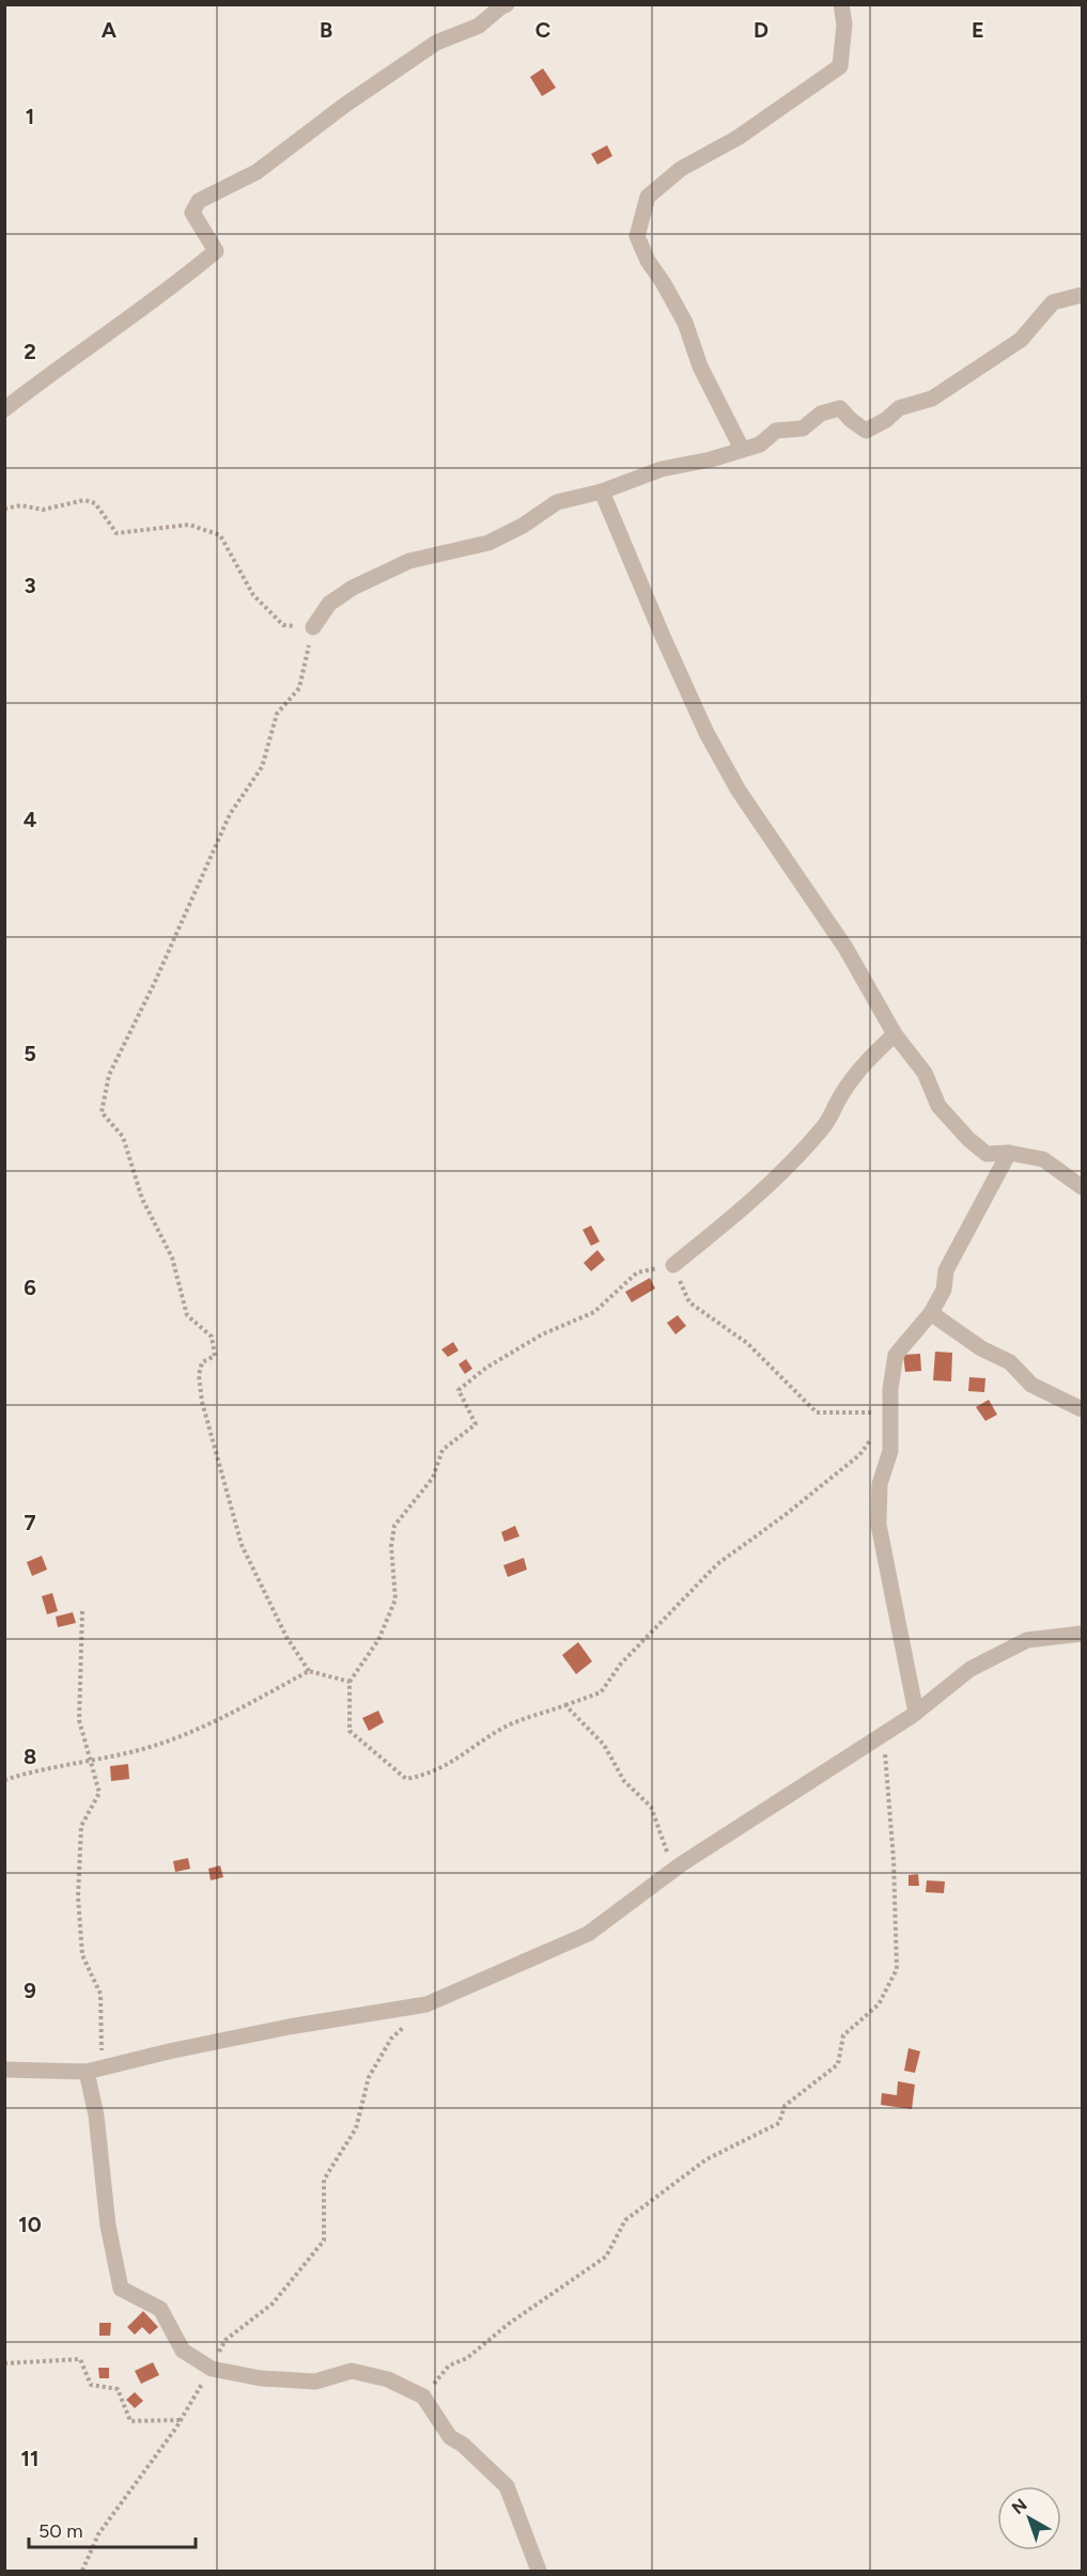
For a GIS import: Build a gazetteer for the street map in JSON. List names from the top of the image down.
{
  "scale_bar": "50 m",
  "north": "top left",
  "grid": {
    "columns": [
      "A",
      "B",
      "C",
      "D",
      "E"
    ],
    "rows": [
      "1",
      "2",
      "3",
      "4",
      "5",
      "6",
      "7",
      "8",
      "9",
      "10",
      "11"
    ]
  }
}
